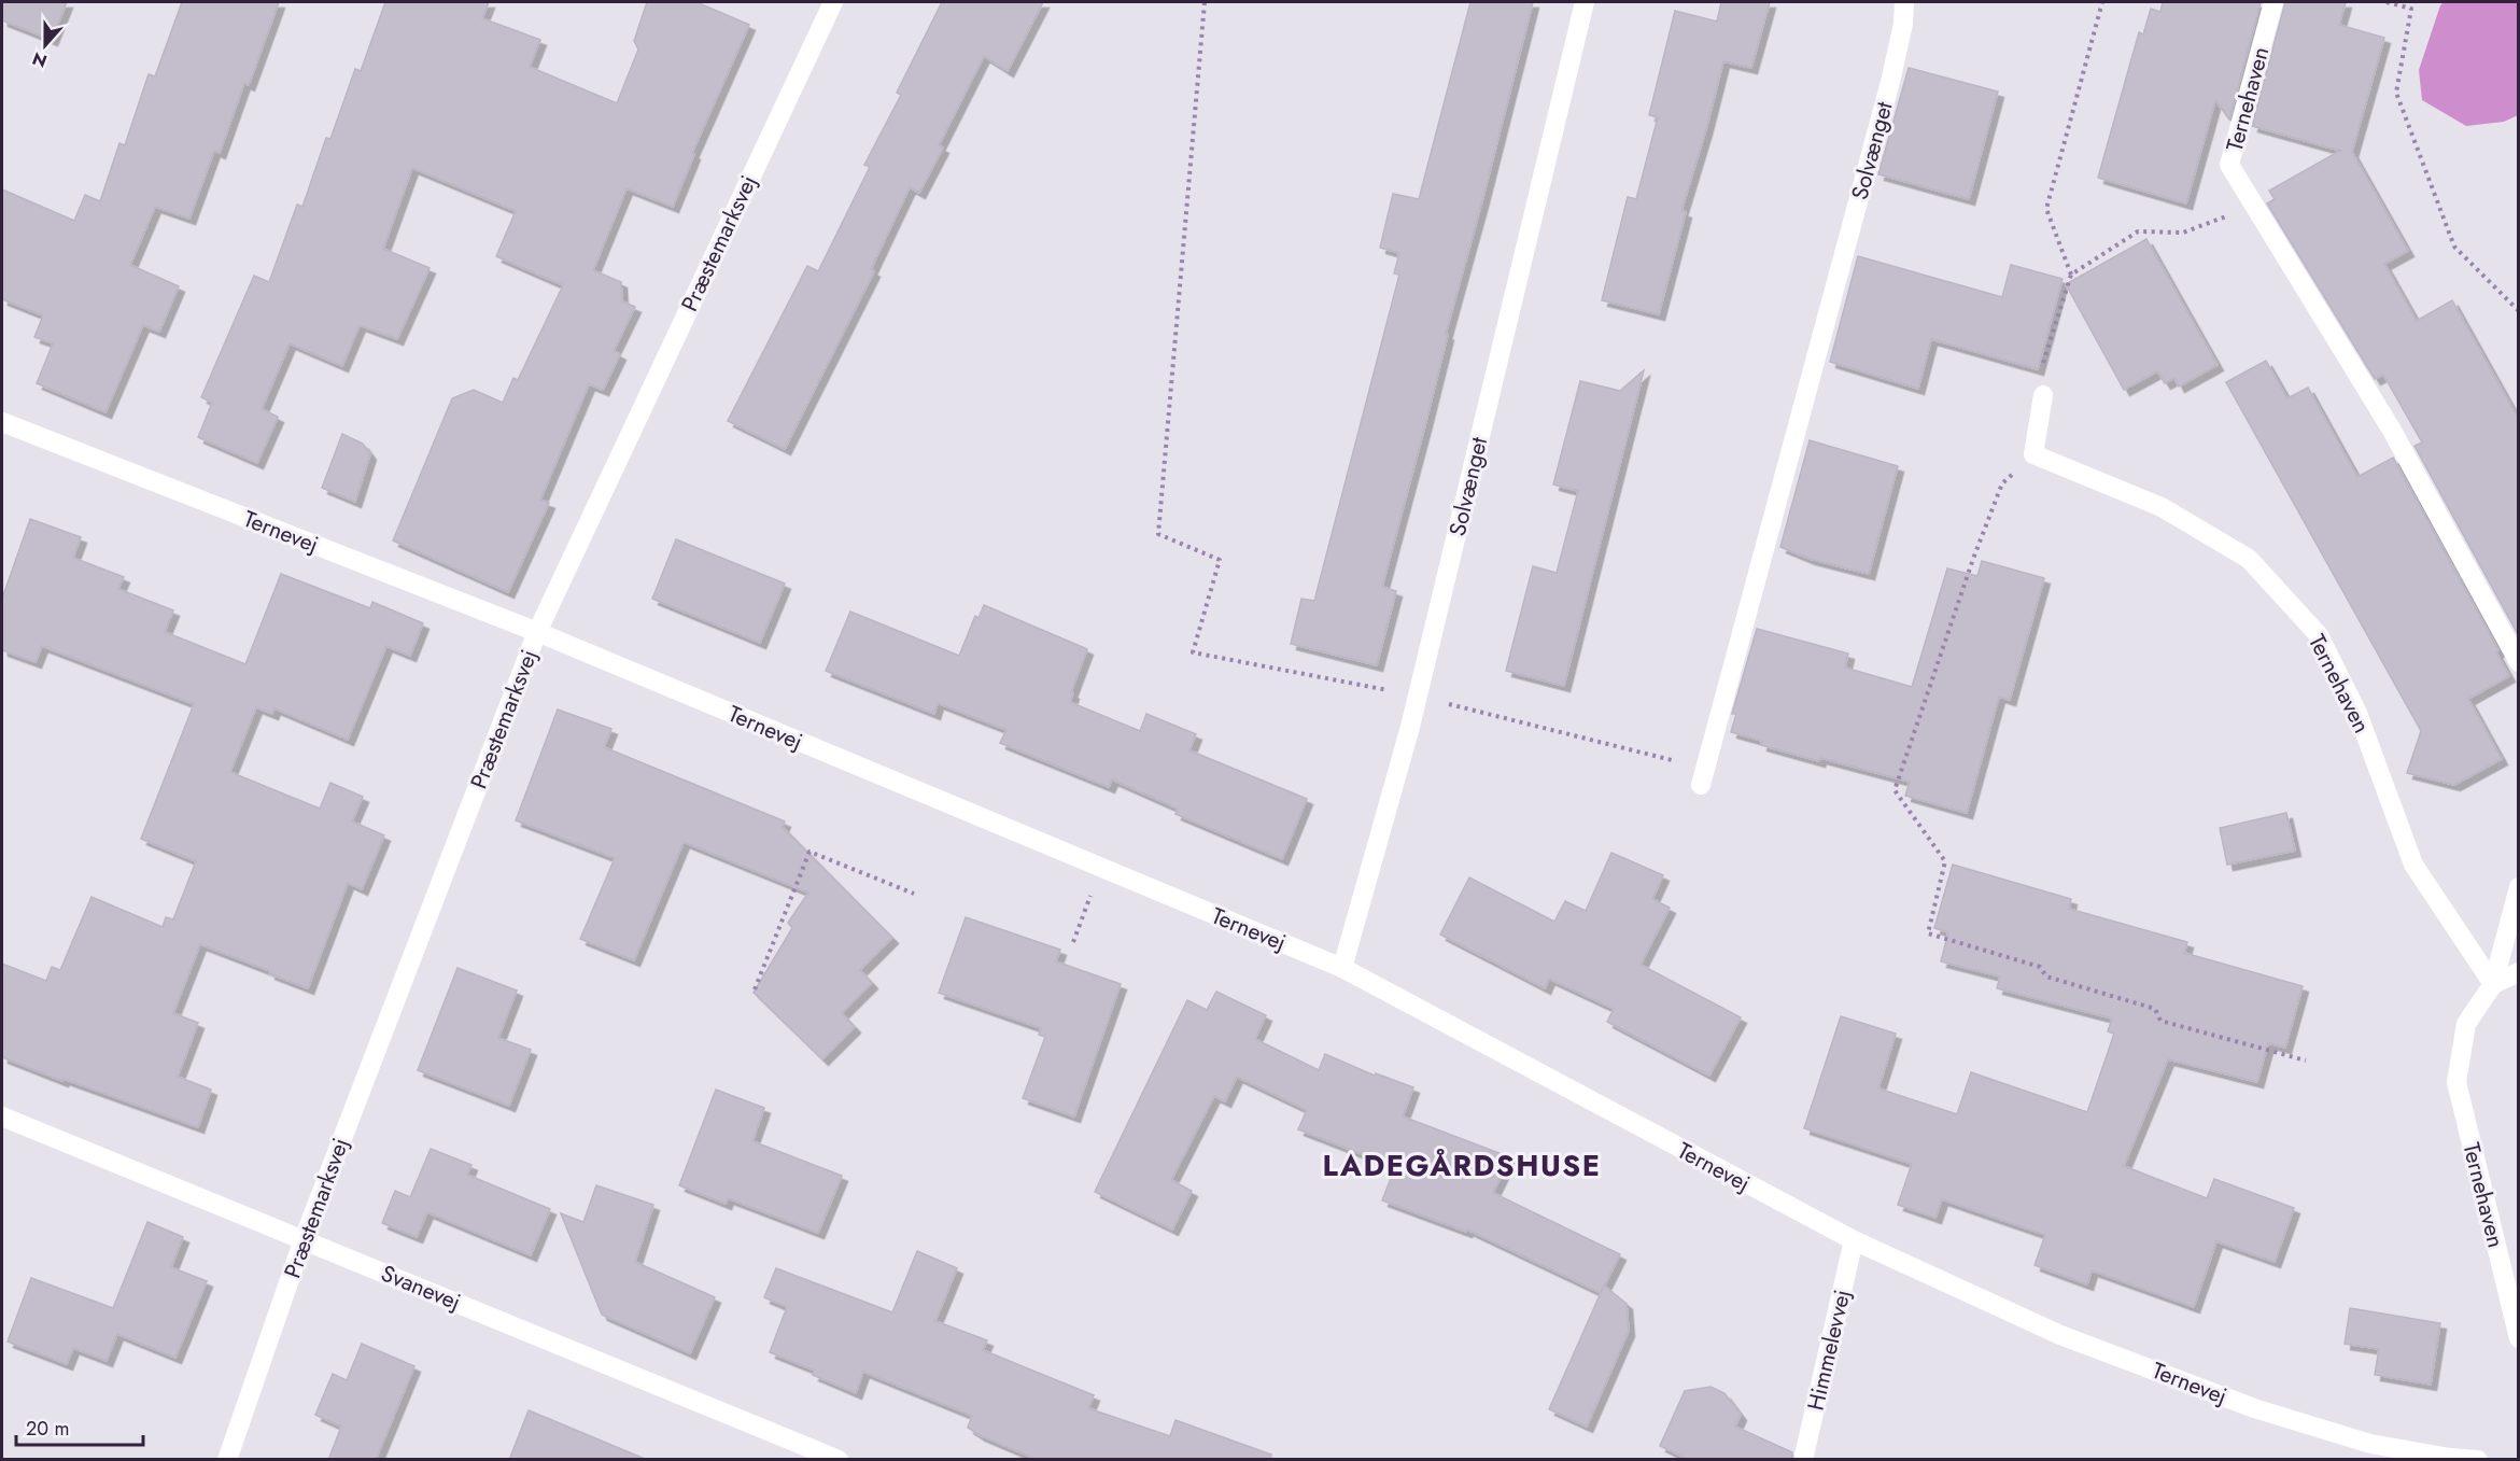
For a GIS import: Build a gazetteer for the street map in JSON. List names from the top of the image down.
{
  "streets": {
    "street": [
      "Ternehaven",
      "Solvænget",
      "Præstemarksvej",
      "Ternevej",
      "Svanevej",
      "Himmelevvej"
    ]
  },
  "crossings": [
    ["Solvænget", "Ternevej"],
    ["Præstemarksvej", "Ternevej"],
    ["Præstemarksvej", "Svanevej"],
    ["Ternevej", "Himmelevvej"]
  ],
  "districts": ["LADEGÅRDSHUSE"],
  "scale_bar": "20 m",
  "north": "bottom"
}
